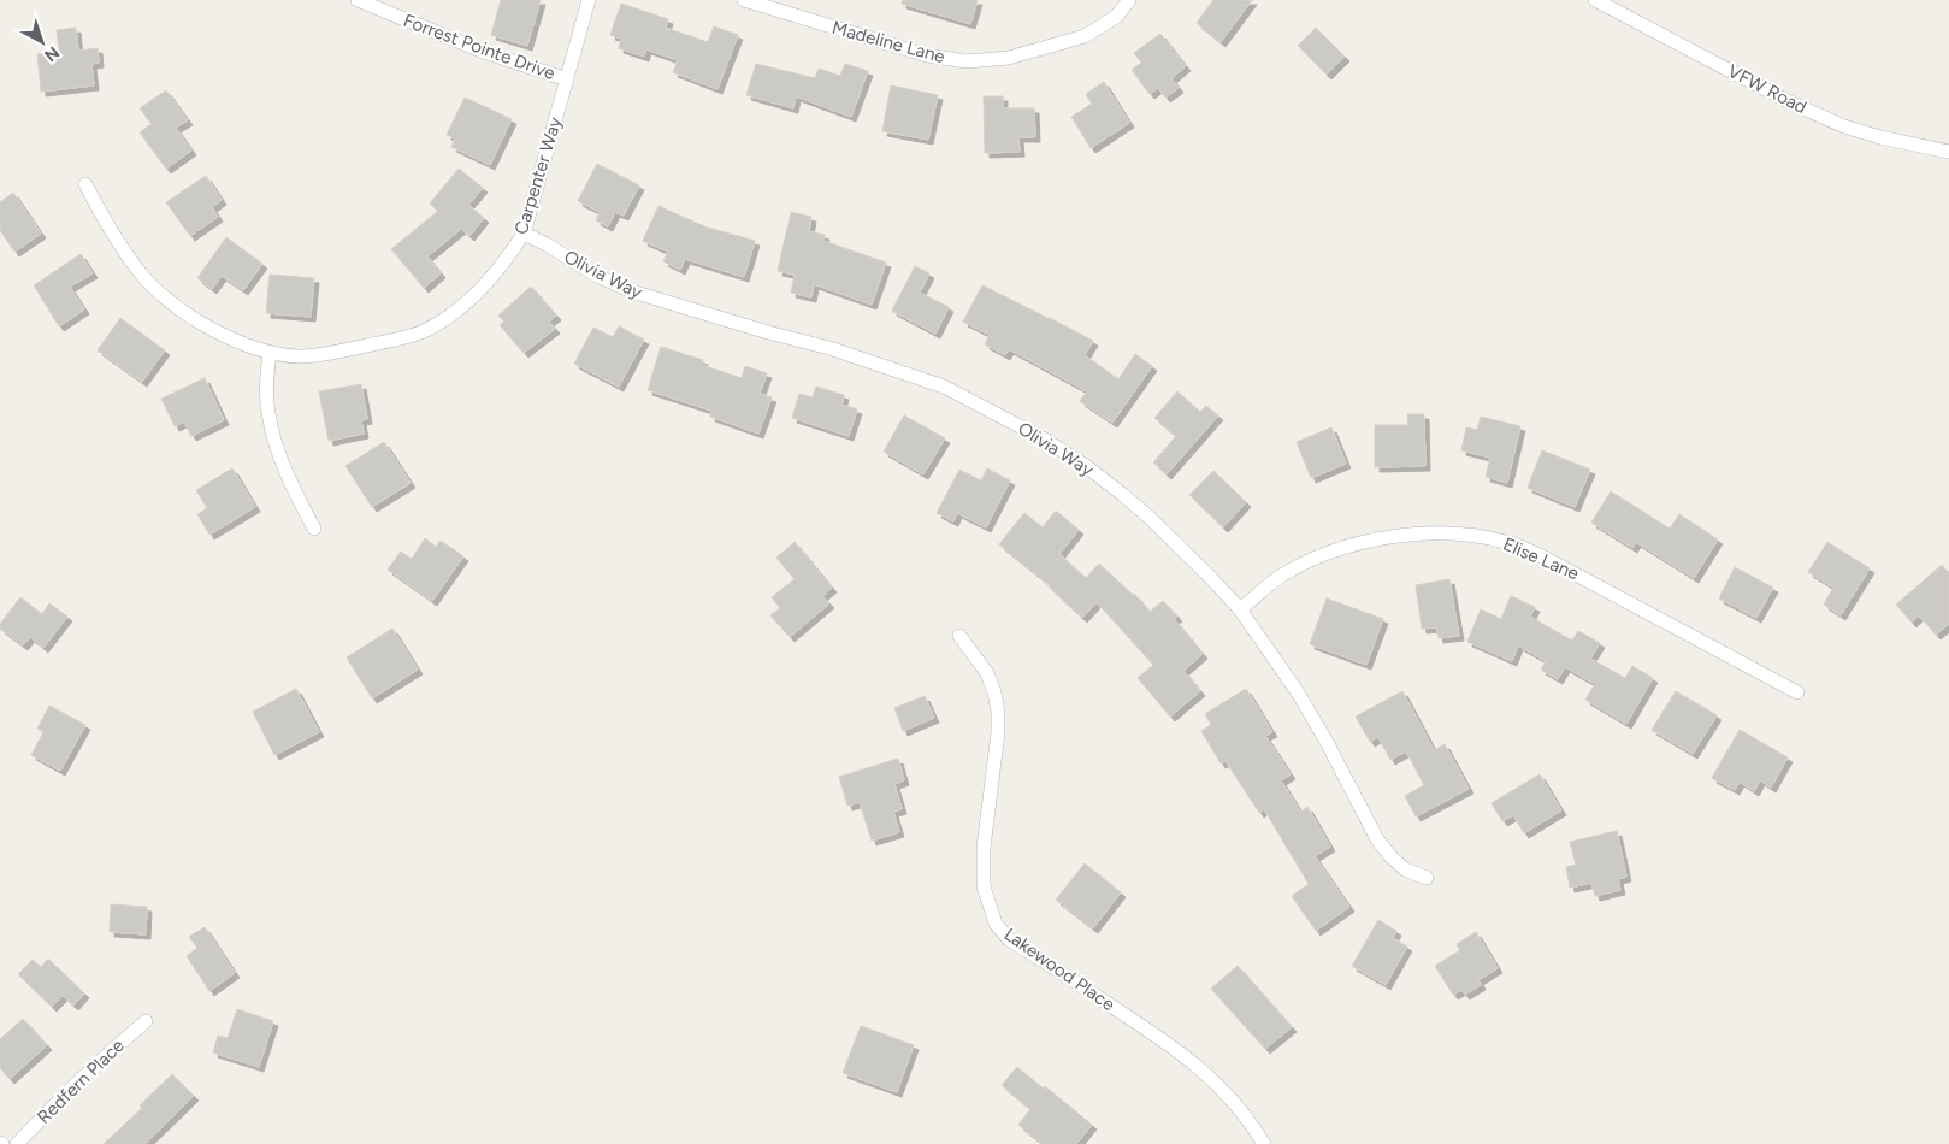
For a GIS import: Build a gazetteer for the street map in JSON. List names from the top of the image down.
{
  "streets": {
    "street": [
      "Madeline Lane",
      "Forrest Pointe Drive",
      "VFW Road",
      "Carpenter Way",
      "Olivia Way",
      "Elise Lane",
      "Lakewood Place",
      "Redfern Place"
    ]
  },
  "crossings": [
    ["Forrest Pointe Drive", "Carpenter Way"],
    ["Carpenter Way", "Olivia Way"],
    ["Olivia Way", "Elise Lane"]
  ],
  "north": "bottom right"
}
